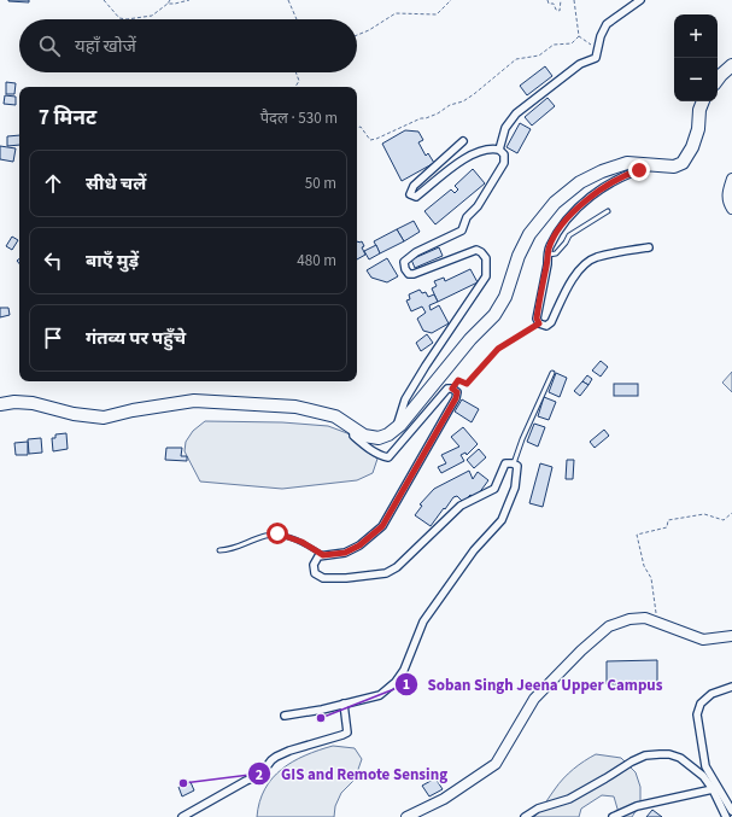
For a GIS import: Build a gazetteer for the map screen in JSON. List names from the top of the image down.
{
  "places": ["Soban Singh Jeena Upper Campus", "GIS and Remote Sensing"],
  "page": {
    "map_buttons": ["+", "−"],
    "search": "यहाँ खोजें",
    "heading": ["7 मिनट", "पैदल · 530 m"],
    "list": [
      ["सीधे चलें", "50 m"],
      ["बाएँ मुड़ें", "480 m"],
      "गंतव्य पर पहुँचे"
    ]
  }
}
